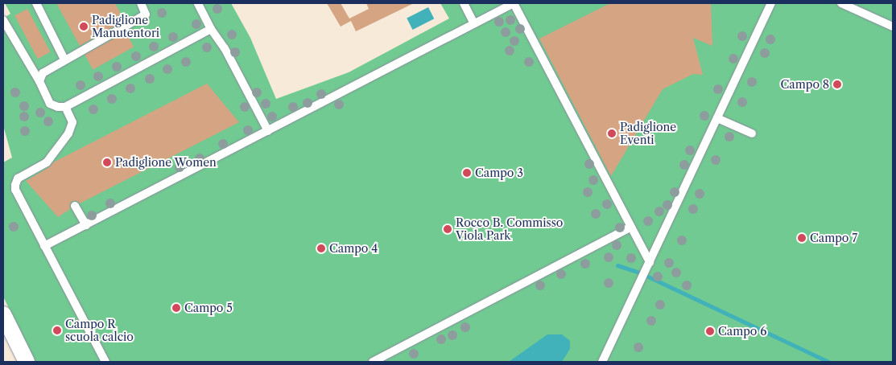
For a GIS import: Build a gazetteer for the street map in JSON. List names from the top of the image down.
{
  "places": [
    "Padiglione Manutentori",
    "Campo 8",
    "Padiglione Eventi",
    "Padiglione Women",
    "Campo 3",
    "Rocco B. Commisso Viola Park",
    "Campo 7",
    "Campo 4",
    "Campo 5",
    "Campo R scuola calcio",
    "Campo 6"
  ]
}
